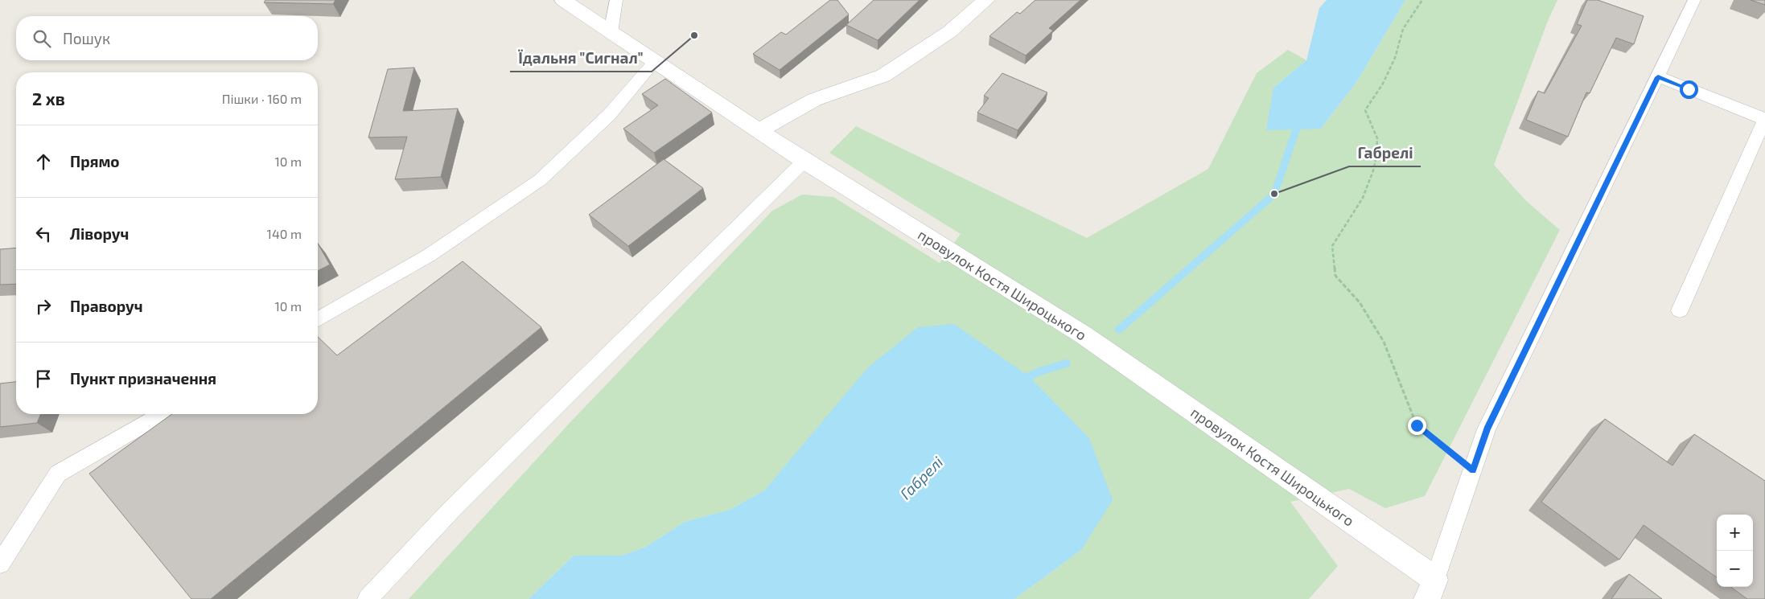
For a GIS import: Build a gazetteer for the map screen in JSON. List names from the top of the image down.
{
  "streets": {
    "street": ["провулок Костя Широцького"]
  },
  "water": ["Габрелі"],
  "places": ["Їдальня \"Сигнал\"", "Габрелі"],
  "page": {
    "search": "Пошук",
    "heading": ["2 хв", "Пішки · 160 m"],
    "list": [
      ["Прямо", "10 m"],
      ["Ліворуч", "140 m"],
      ["Праворуч", "10 m"],
      "Пункт призначення"
    ],
    "map_buttons": ["+", "−"]
  }
}
